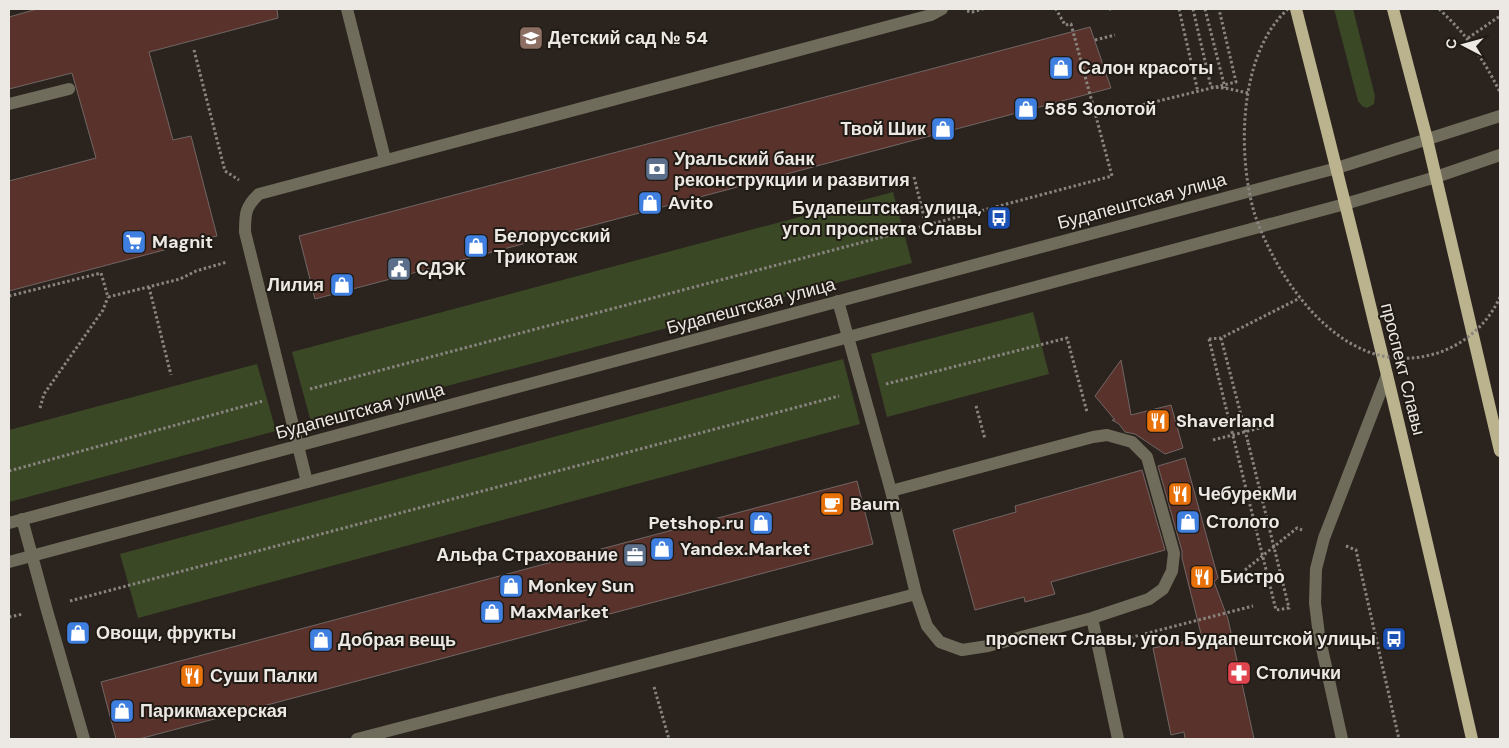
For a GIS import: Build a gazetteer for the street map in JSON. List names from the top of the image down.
{
  "streets": {
    "main road": ["проспект Славы"],
    "street": ["Будапештская улица"]
  },
  "crossings": [
    ["Будапештская улица", "проспект Славы"]
  ],
  "places": {
    "school or university": ["Детский сад № 54"],
    "shop": [
      "Салон красоты",
      "585 Золотой",
      "Твой Шик",
      "Avito",
      "Белорусский Трикотаж",
      "Лилия",
      "Столото",
      "Petshop.ru",
      "Yandex.Market",
      "Monkey Sun",
      "MaxMarket",
      "Овощи, фрукты",
      "Добрая вещь",
      "Парикмахерская"
    ],
    "bank": ["Уральский банк реконструкции и развития"],
    "bus stop": ["Будапештская улица, угол проспекта Славы", "проспект Славы, угол Будапештской улицы"],
    "supermarket": ["Magnit"],
    "public building": ["СДЭК"],
    "restaurant": [
      "Shaverland",
      "ЧебурекМи",
      "Бистро",
      "Суши Палки"
    ],
    "cafe": ["Baum"],
    "office": ["Альфа Страхование"],
    "pharmacy": ["Столички"]
  },
  "north": "left"
}
